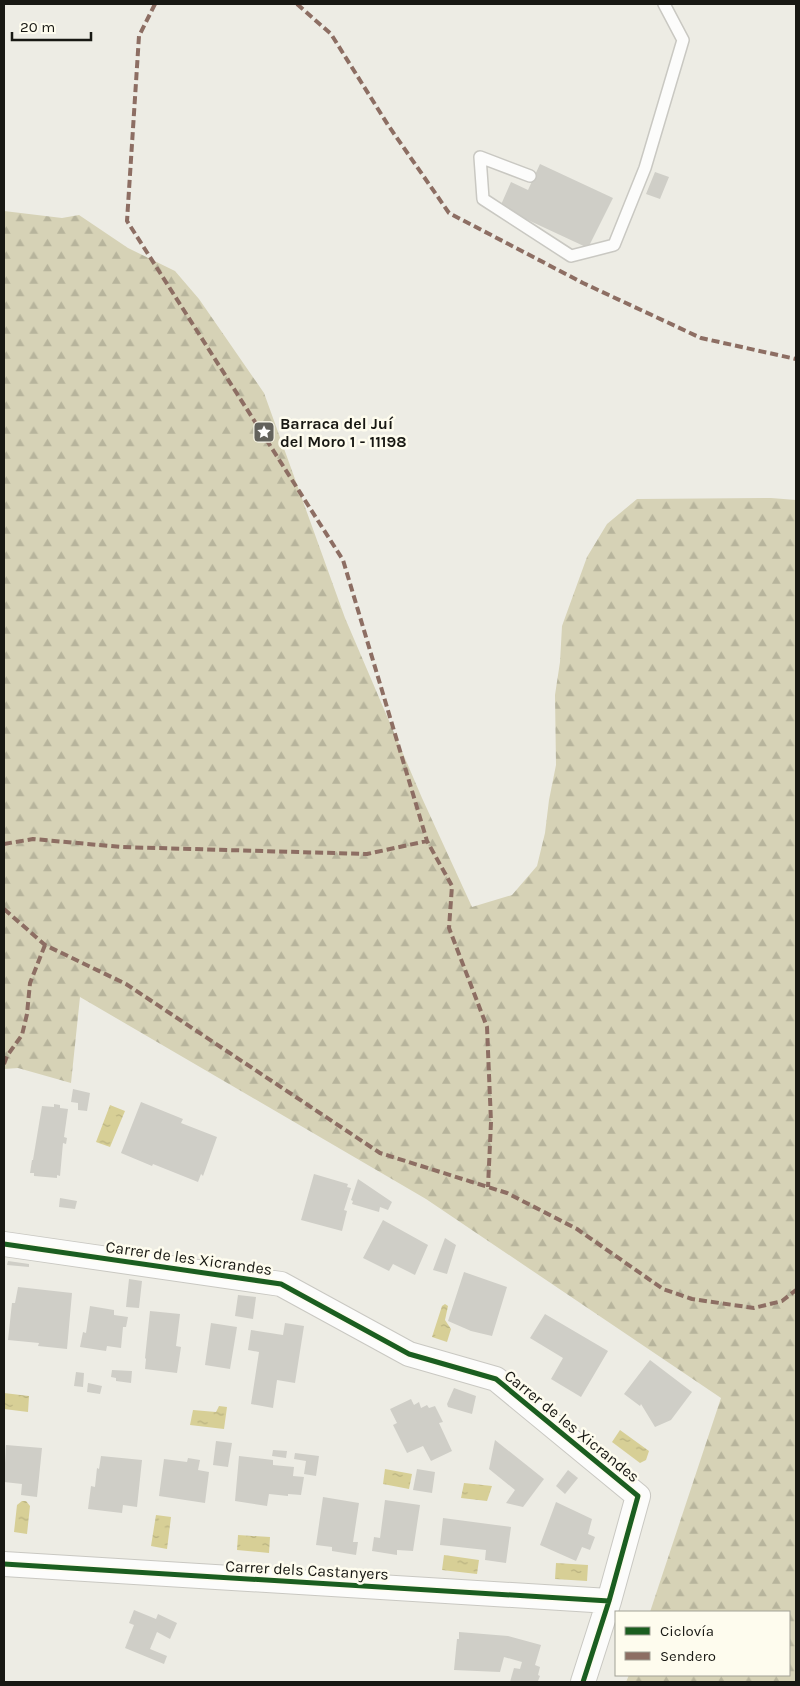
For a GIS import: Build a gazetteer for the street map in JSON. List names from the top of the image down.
{
  "streets": {
    "street": ["Carrer de les Xicrandes", "Carrer dels Castanyers"]
  },
  "crossings": [
    ["Carrer de les Xicrandes", "Carrer dels Castanyers"]
  ],
  "places": {
    "place": ["Barraca del Juí del Moro 1 - 11198"]
  },
  "legend": ["Ciclovía", "Sendero"],
  "scale_bar": "20 m"
}
